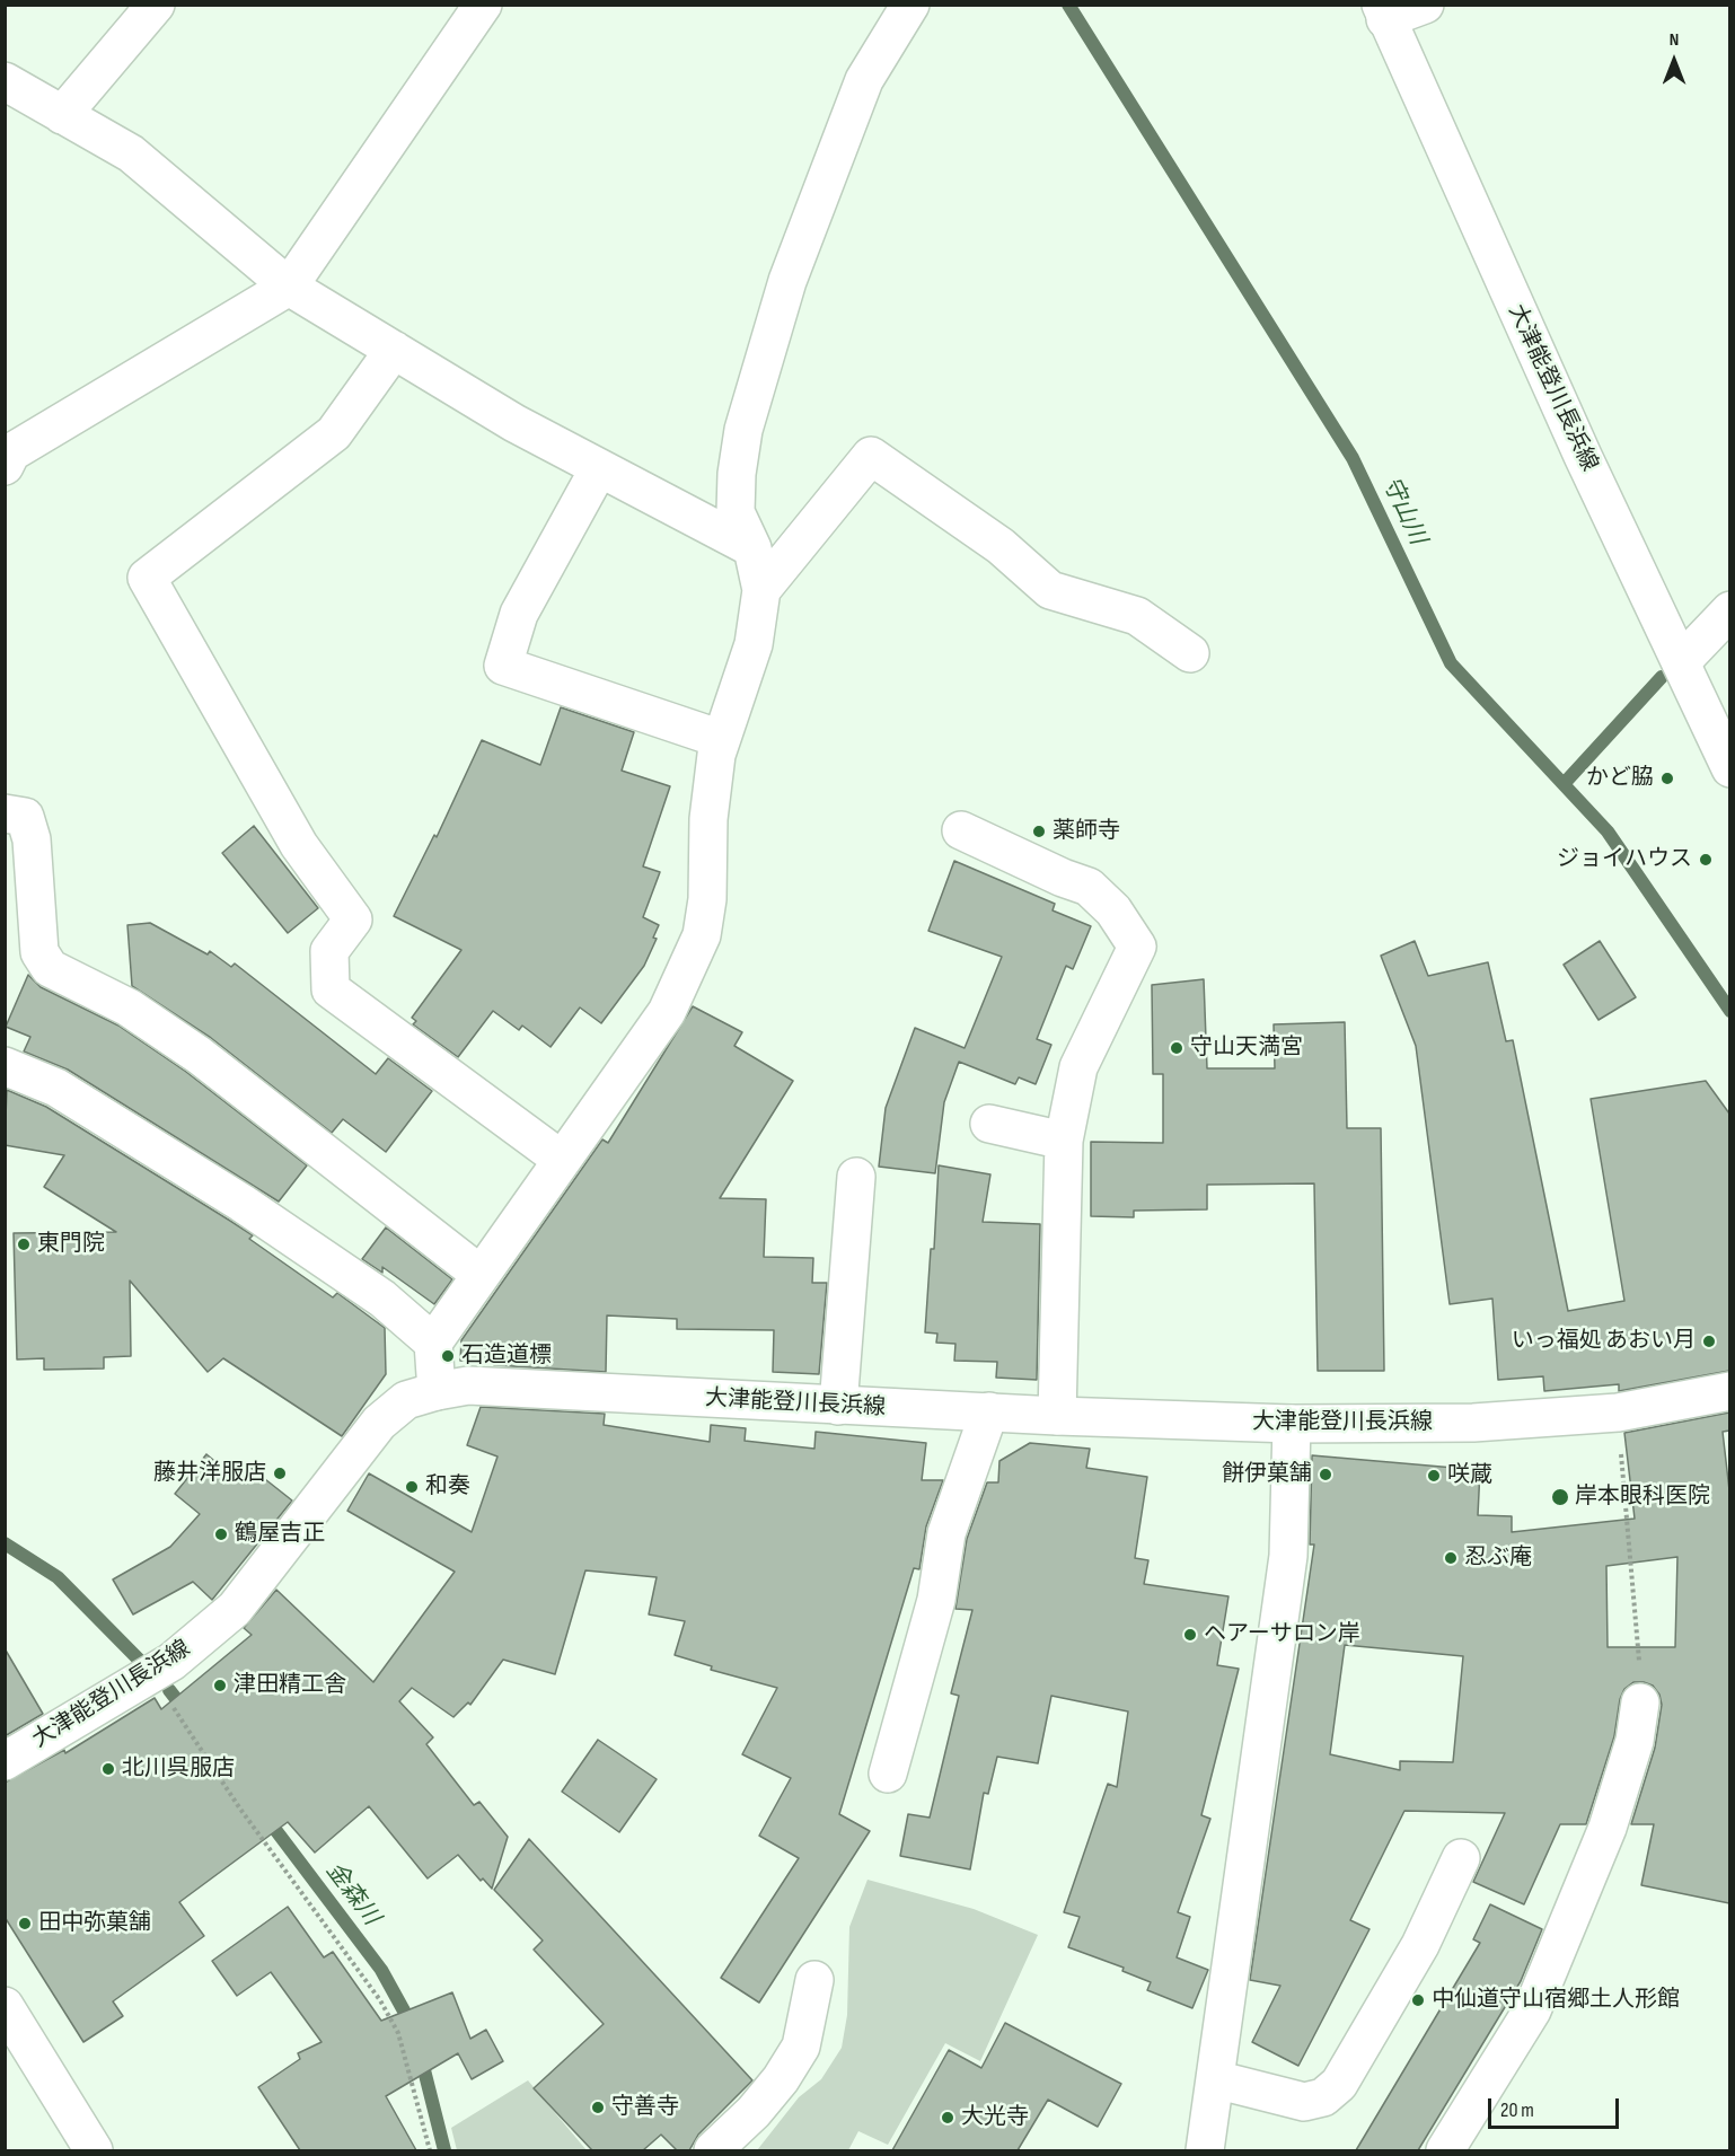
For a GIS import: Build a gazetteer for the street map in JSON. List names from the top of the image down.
{
  "streets": {
    "street": ["大津能登川長浜線"]
  },
  "water": ["守山川", "金森川"],
  "places": [
    "かど脇",
    "薬師寺",
    "ジョイハウス",
    "守山天満宮",
    "東門院",
    "いっ福処 あおい月",
    "石造道標",
    "藤井洋服店",
    "餅伊菓舗",
    "咲蔵",
    "和奏",
    "岸本眼科医院",
    "鶴屋吉正",
    "忍ぶ庵",
    "ヘアーサロン岸",
    "津田精工舎",
    "北川呉服店",
    "田中弥菓舗",
    "中仙道守山宿郷土人形館",
    "守善寺",
    "大光寺"
  ],
  "scale_bar": "20 m",
  "north": "top"
}
